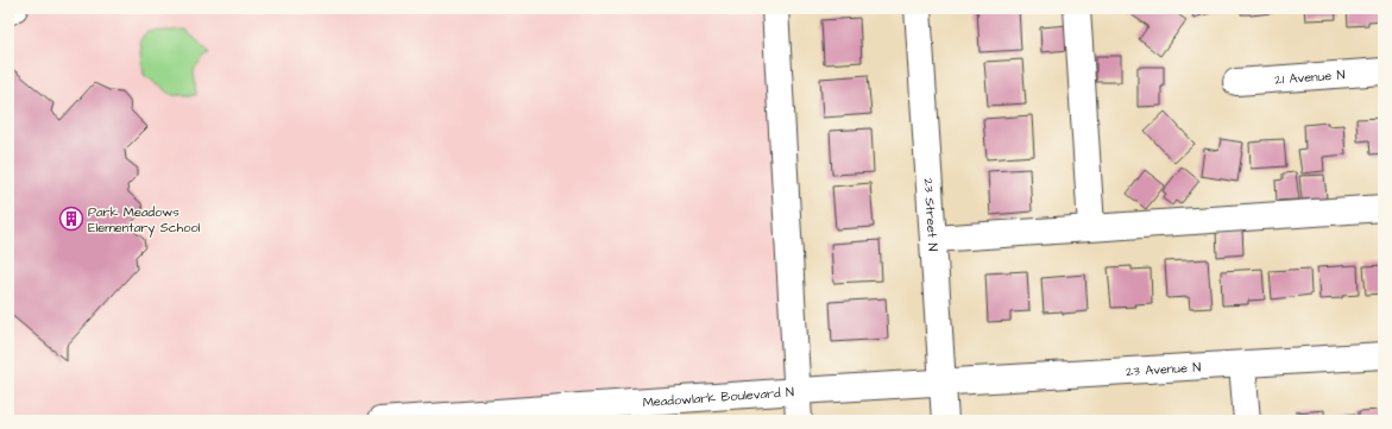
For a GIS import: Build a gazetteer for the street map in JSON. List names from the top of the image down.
{
  "streets": {
    "street": [
      "21 Avenue N",
      "23 Street N",
      "23 Avenue N",
      "Meadowlark Boulevard N"
    ]
  },
  "crossings": [
    ["23 Street N", "23 Avenue N"],
    ["23 Street N", "Meadowlark Boulevard N"],
    ["23 Avenue N", "Meadowlark Boulevard N"]
  ],
  "places": {
    "building": ["Park Meadows Elementary School"]
  }
}
